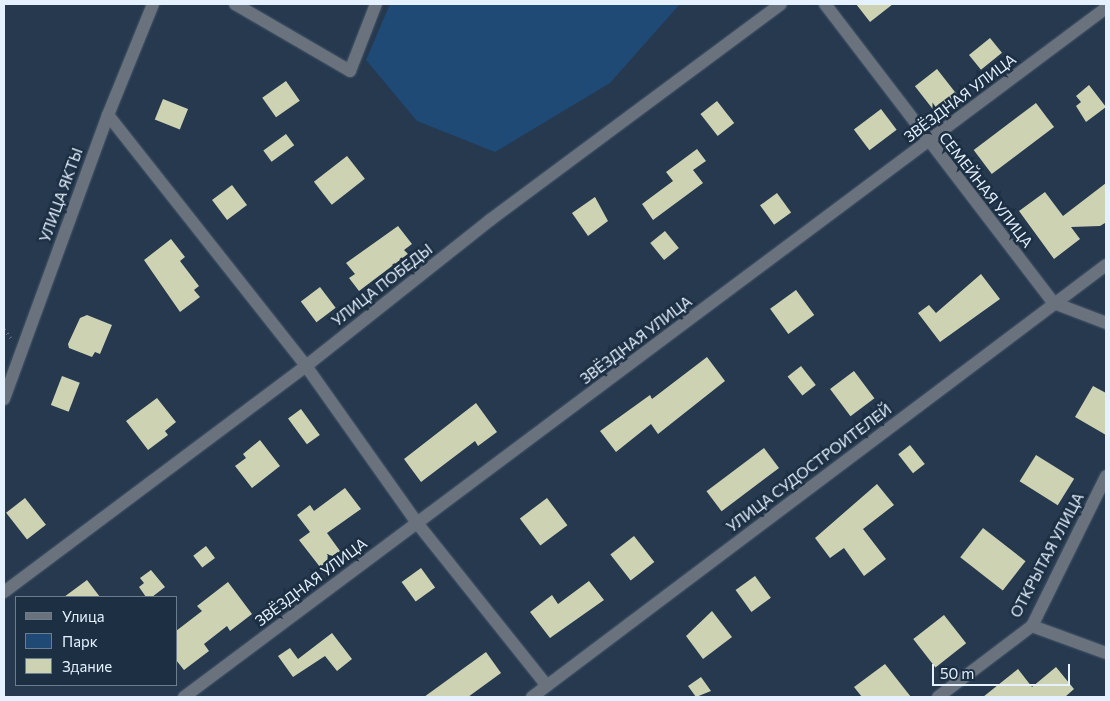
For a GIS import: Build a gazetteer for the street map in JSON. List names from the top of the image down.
{
  "streets": {
    "street": [
      "ЗВЁЗДНАЯ УЛИЦА",
      "СЕМЕЙНАЯ УЛИЦА",
      "УЛИЦА ЯКТЫ",
      "УЛИЦА ПОБЕДЫ",
      "УЛИЦА СУДОСТРОИТЕЛЕЙ",
      "ОТКРЫТАЯ УЛИЦА"
    ]
  },
  "crossings": [
    ["ЗВЁЗДНАЯ УЛИЦА", "СЕМЕЙНАЯ УЛИЦА"],
    ["СЕМЕЙНАЯ УЛИЦА", "УЛИЦА СУДОСТРОИТЕЛЕЙ"]
  ],
  "legend": ["Улица", "Парк", "Здание"],
  "scale_bar": "50 m"
}
